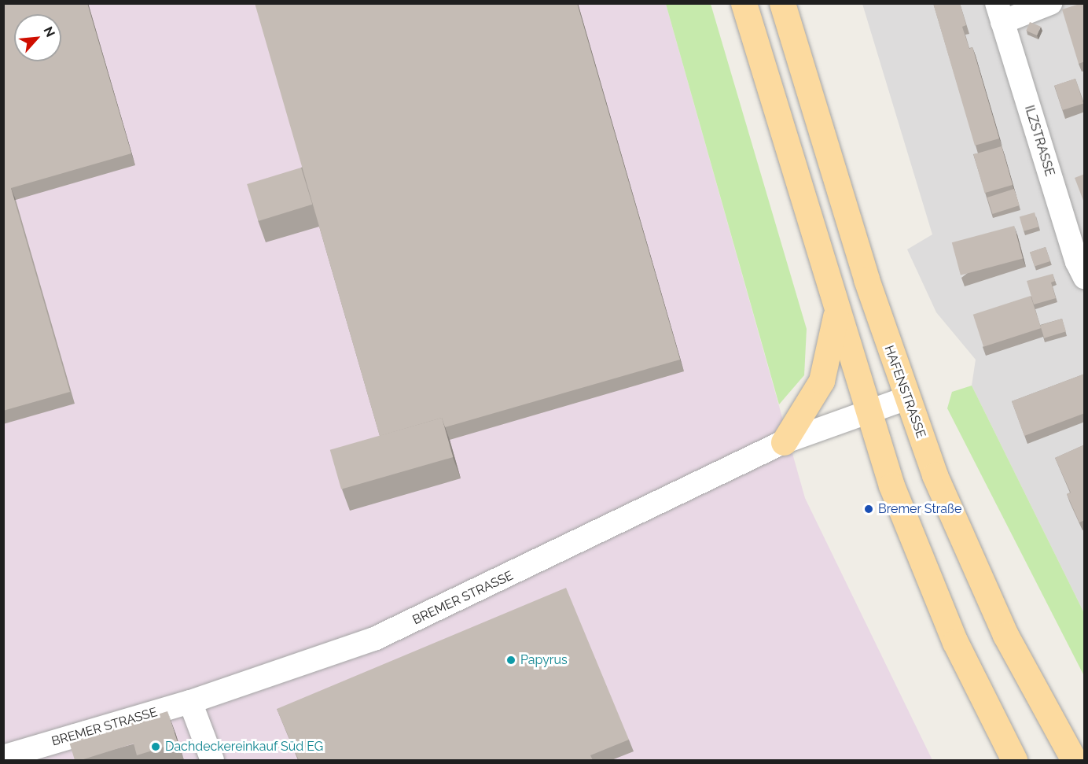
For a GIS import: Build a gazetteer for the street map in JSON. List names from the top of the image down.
{
  "streets": {
    "main road": ["HAFENSTRASSE"],
    "street": ["ILZSTRASSE", "BREMER STRASSE"]
  },
  "crossings": [
    ["HAFENSTRASSE", "BREMER STRASSE"]
  ],
  "places": ["Bremer Straße", "Papyrus", "Dachdeckereinkauf Süd EG"],
  "north": "top right"
}
